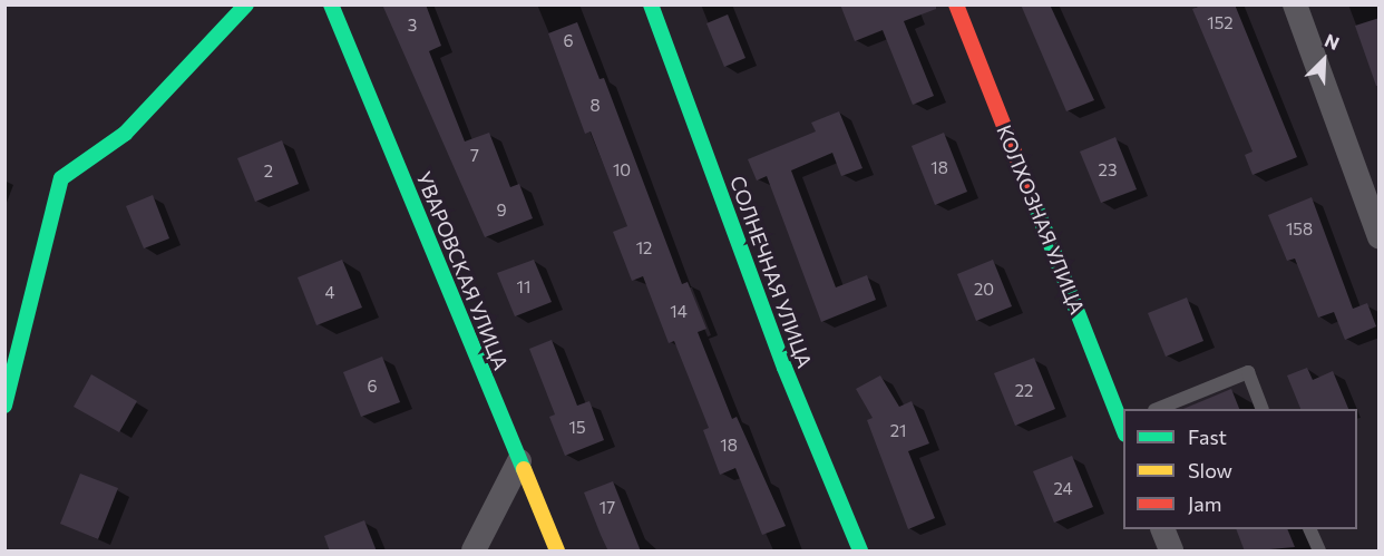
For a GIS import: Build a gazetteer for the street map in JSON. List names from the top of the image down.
{
  "streets": {
    "street": ["КОЛХОЗНАЯ УЛИЦА", "УВАРОВСКАЯ УЛИЦА", "СОЛНЕЧНАЯ УЛИЦА"]
  },
  "house_numbers": [
    "152",
    "3",
    "6",
    "8",
    "7",
    "18",
    "10",
    "23",
    "2",
    "9",
    "158",
    "12",
    "11",
    "20",
    "4",
    "14",
    "6",
    "22",
    "15",
    "21",
    "18",
    "24",
    "17"
  ],
  "legend": ["Fast", "Slow", "Jam"],
  "north": "top right"
}
